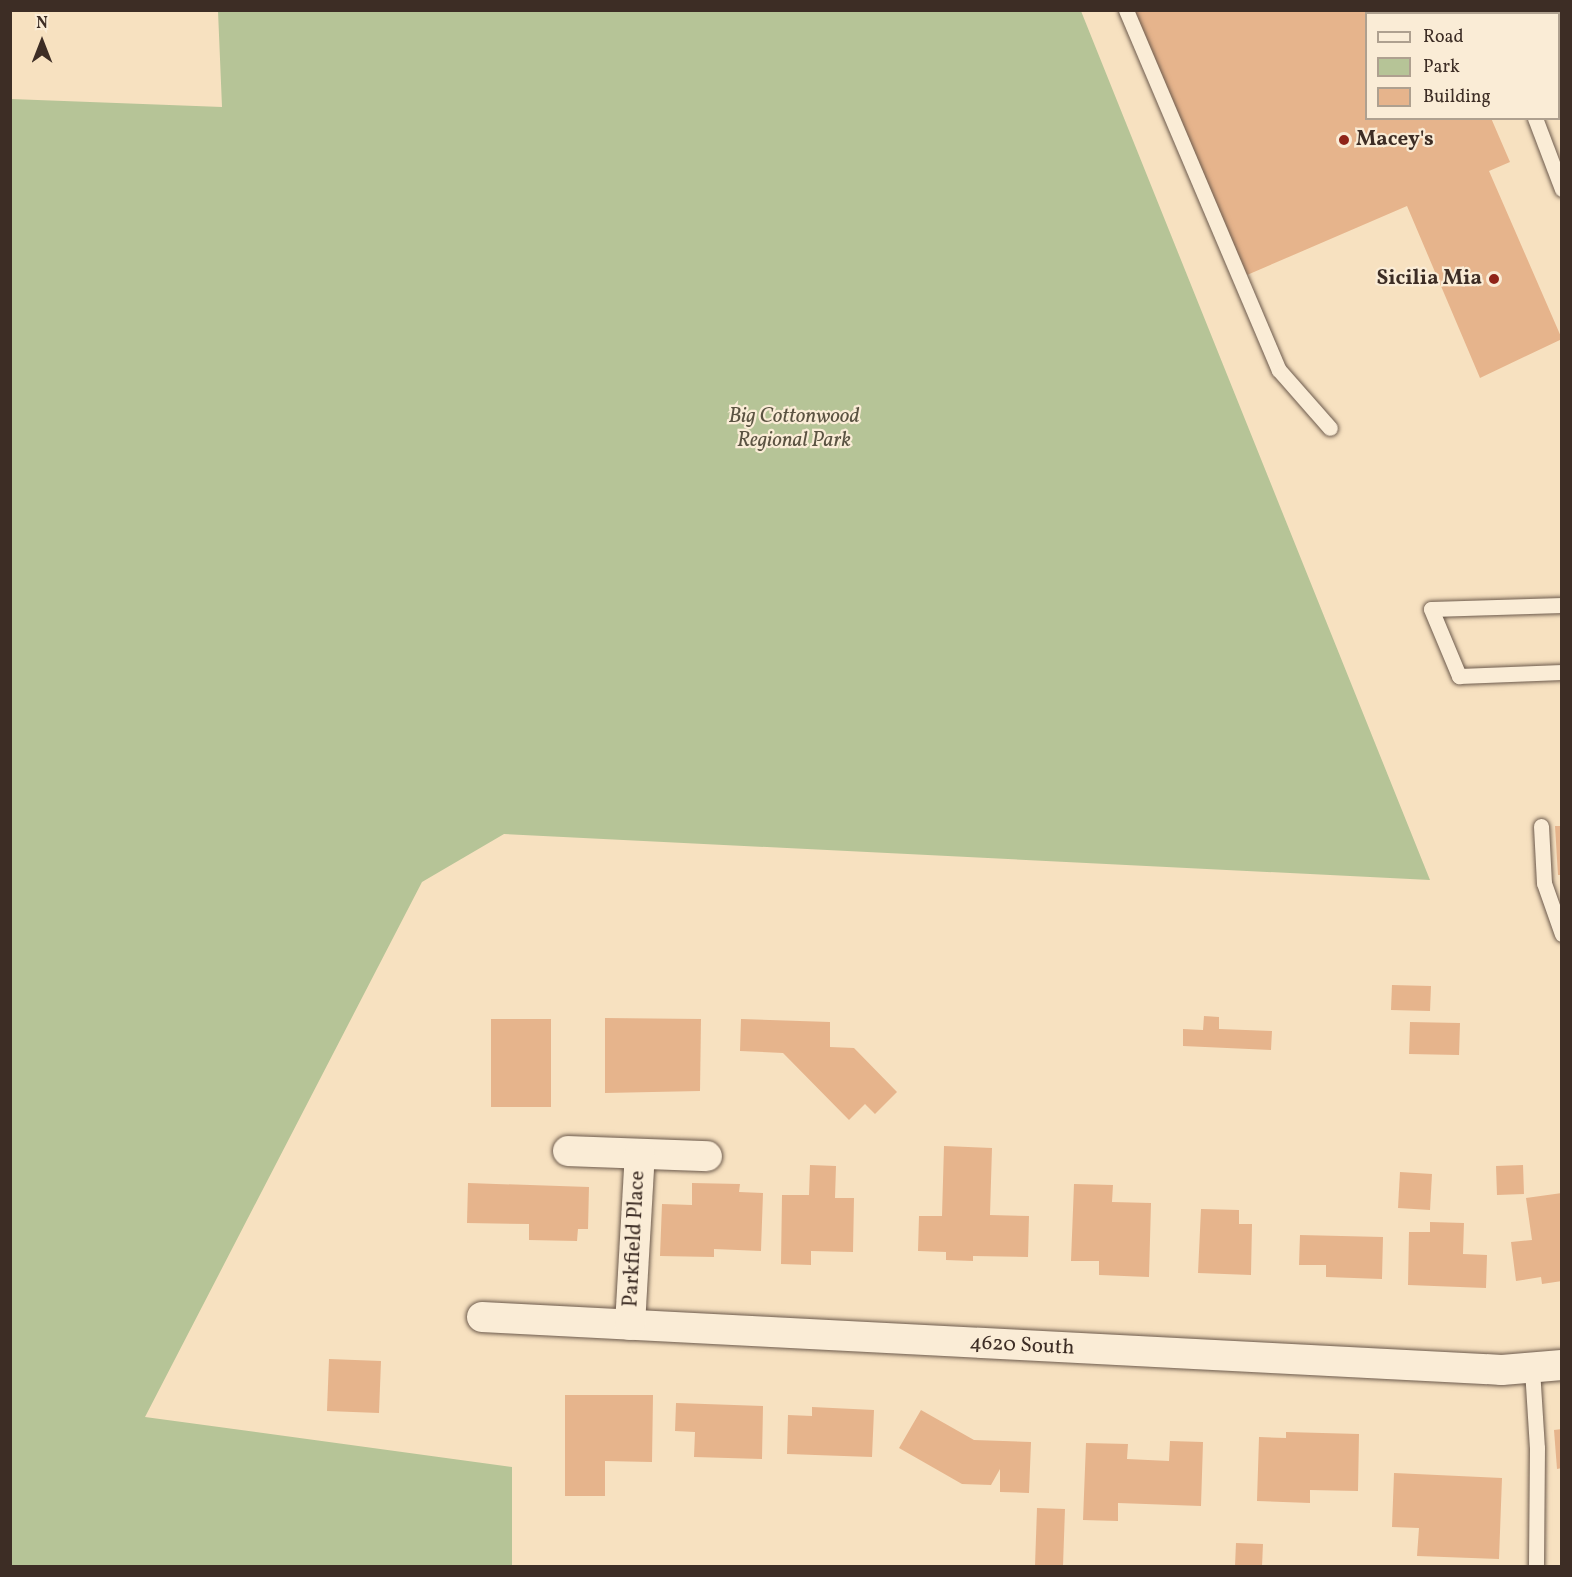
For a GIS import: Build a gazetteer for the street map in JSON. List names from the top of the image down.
{
  "streets": {
    "street": ["Parkfield Place", "4620 South"]
  },
  "crossings": [
    ["Parkfield Place", "4620 South"]
  ],
  "parks": ["Big Cottonwood Regional Park"],
  "places": ["Macey's", "Sicilia Mia"],
  "legend": ["Road", "Park", "Building"],
  "north": "top"
}
